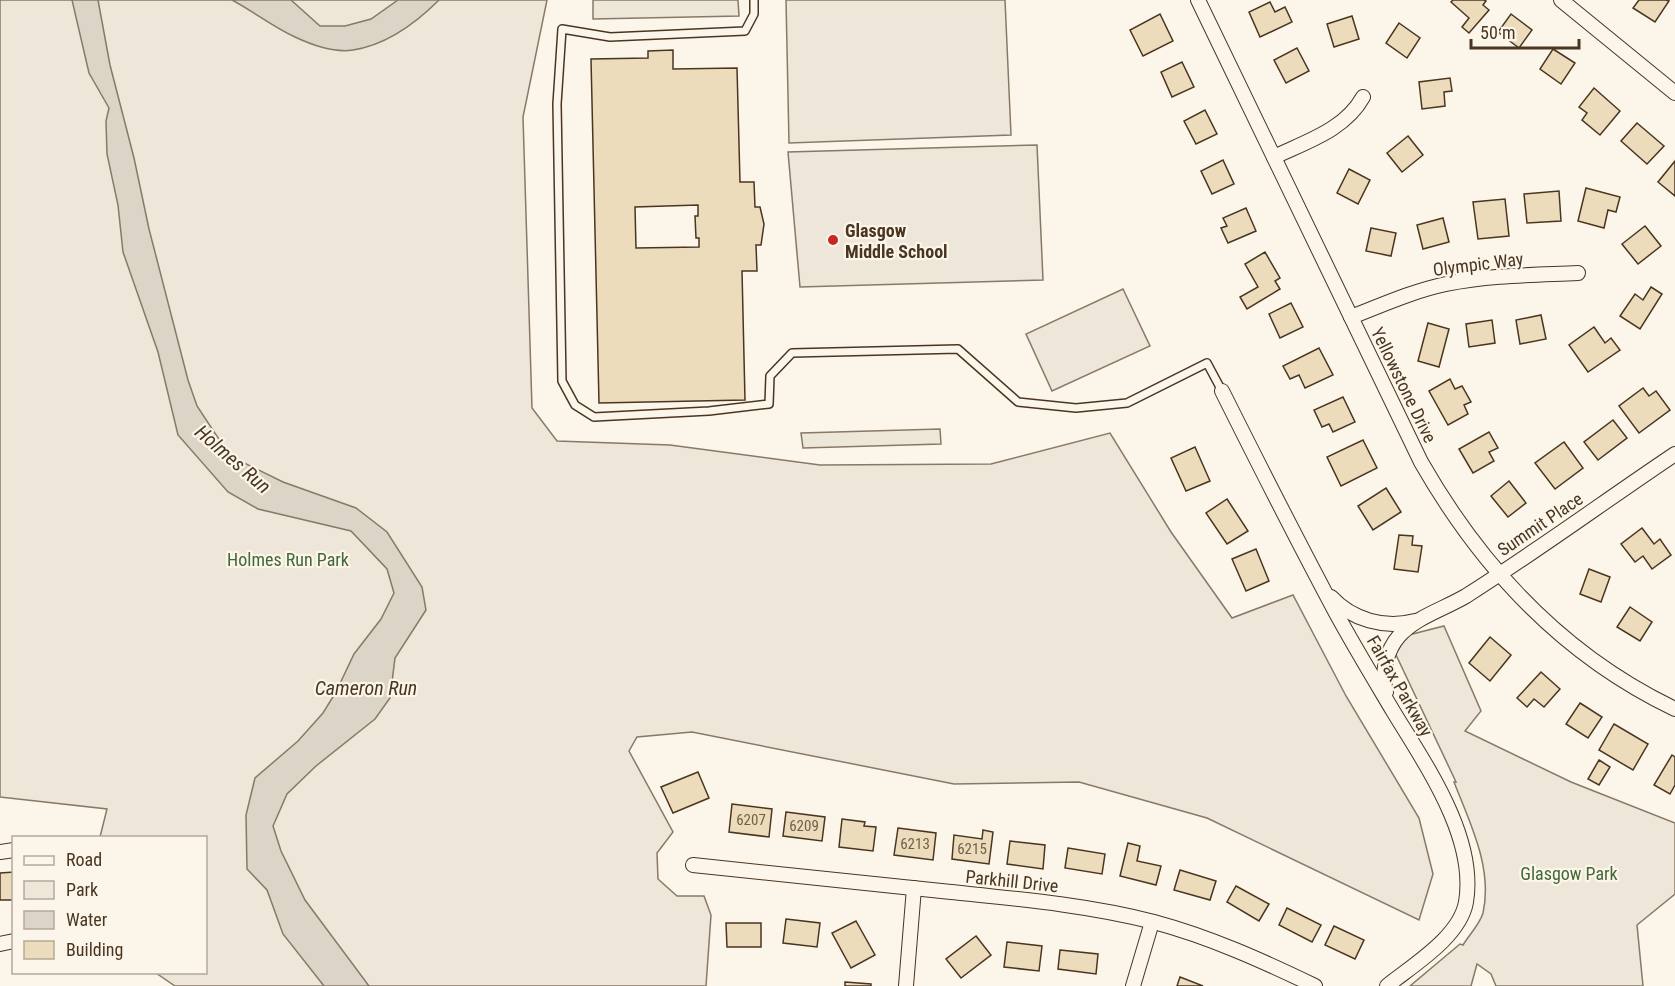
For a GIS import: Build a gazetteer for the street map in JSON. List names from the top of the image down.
{
  "streets": {
    "street": [
      "Olympic Way",
      "Yellowstone Drive",
      "Summit Place",
      "Fairfax Parkway",
      "Parkhill Drive"
    ]
  },
  "crossings": [
    ["Olympic Way", "Yellowstone Drive"],
    ["Yellowstone Drive", "Summit Place"],
    ["Summit Place", "Fairfax Parkway"]
  ],
  "water": ["Holmes Run", "Cameron Run"],
  "parks": ["Holmes Run Park", "Glasgow Park"],
  "places": ["Glasgow Middle School"],
  "house_numbers": [
    "6207",
    "6209",
    "6213",
    "6215"
  ],
  "legend": [
    "Road",
    "Park",
    "Water",
    "Building"
  ],
  "scale_bar": "50 m"
}
